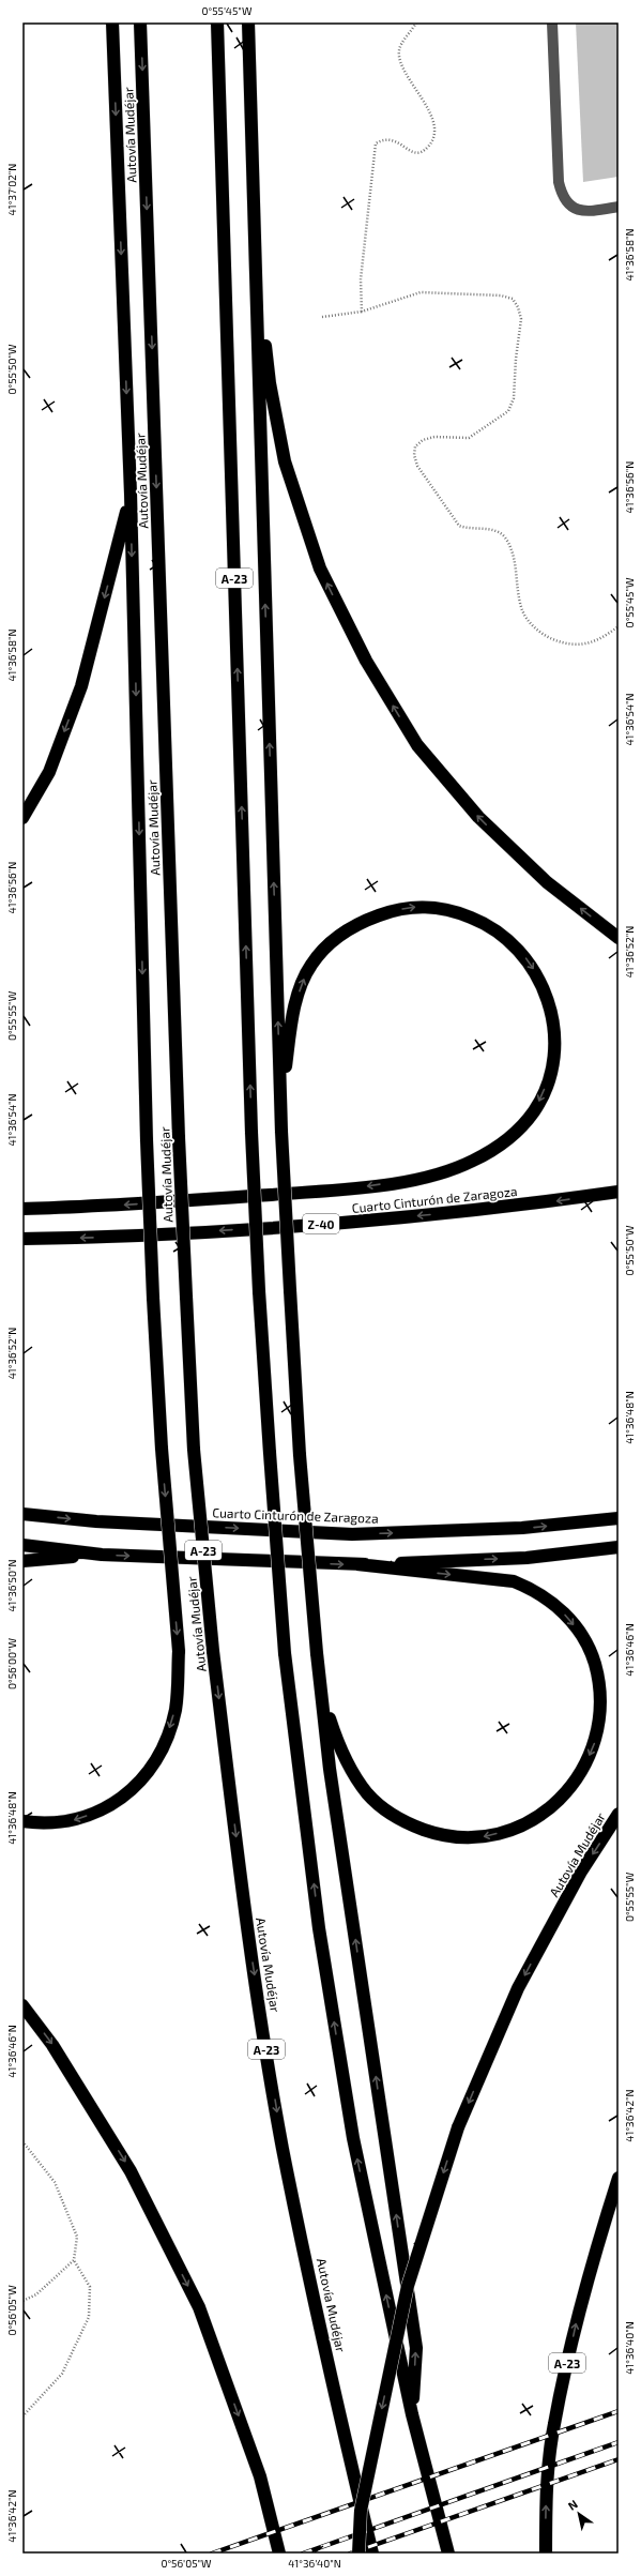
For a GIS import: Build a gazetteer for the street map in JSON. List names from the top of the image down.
{
  "streets": {
    "highway": [
      "Autovía Mudéjar",
      "A-23",
      "Cuarto Cinturón de Zaragoza",
      "Z-40"
    ]
  },
  "north": "top left",
  "coordinates": [
    "0°55'45\"W",
    "41°37'02\"N",
    "41°36'58\"N",
    "0°55'50\"W",
    "41°36'56\"N",
    "41°36'54\"N",
    "41°36'52\"N",
    "0°55'55\"W",
    "41°36'48\"N",
    "41°36'50\"N",
    "41°36'46\"N",
    "0°56'00\"W",
    "41°36'42\"N",
    "0°56'05\"W",
    "41°36'40\"N"
  ]
}
